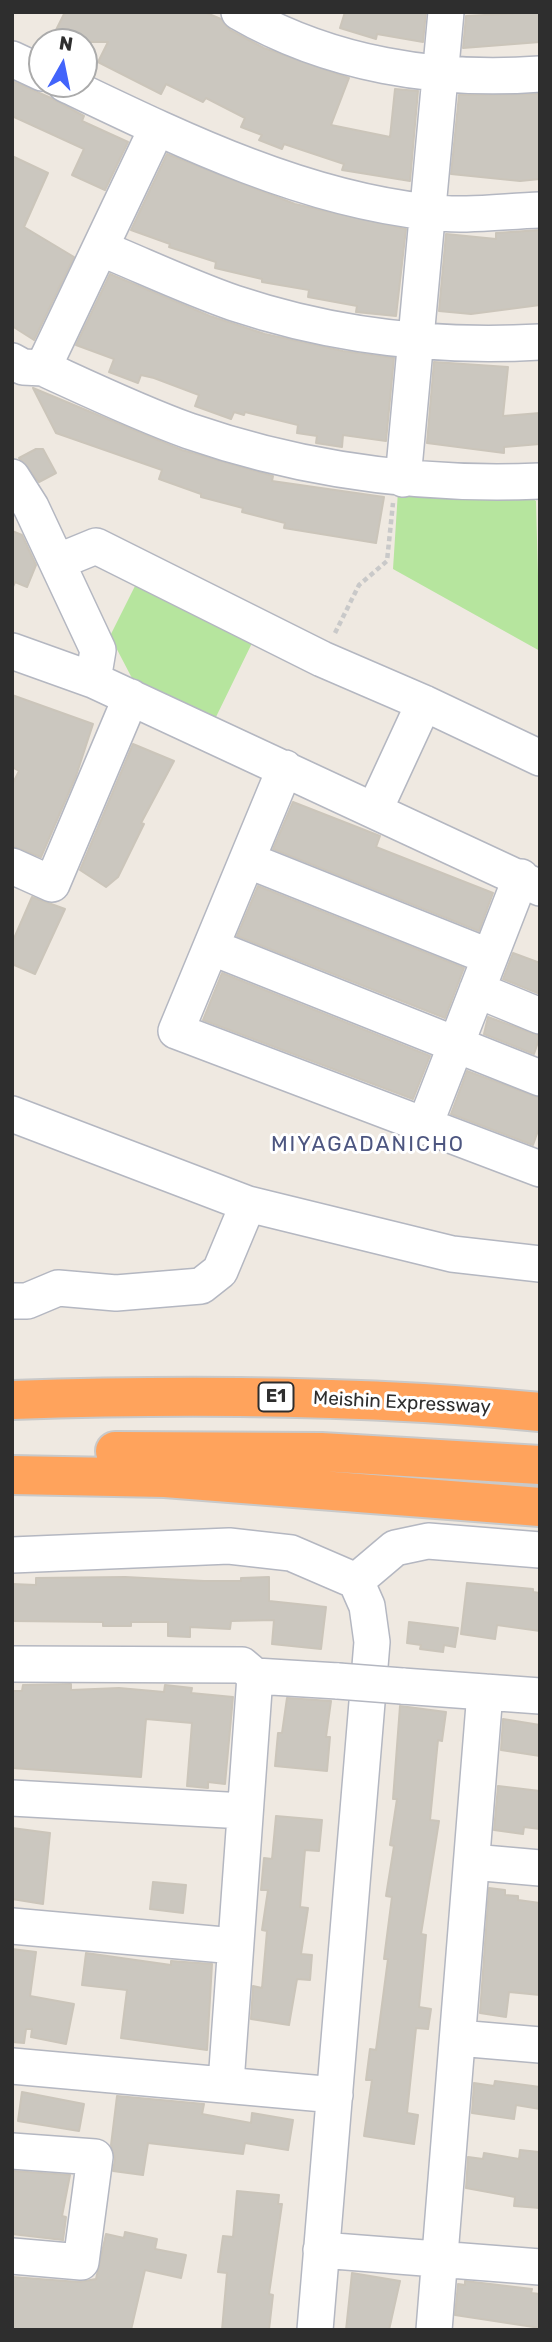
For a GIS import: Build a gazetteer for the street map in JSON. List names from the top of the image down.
{
  "streets": {
    "highway": ["E1", "Meishin Expressway"]
  },
  "districts": ["MIYAGADANICHO"],
  "north": "top"
}
